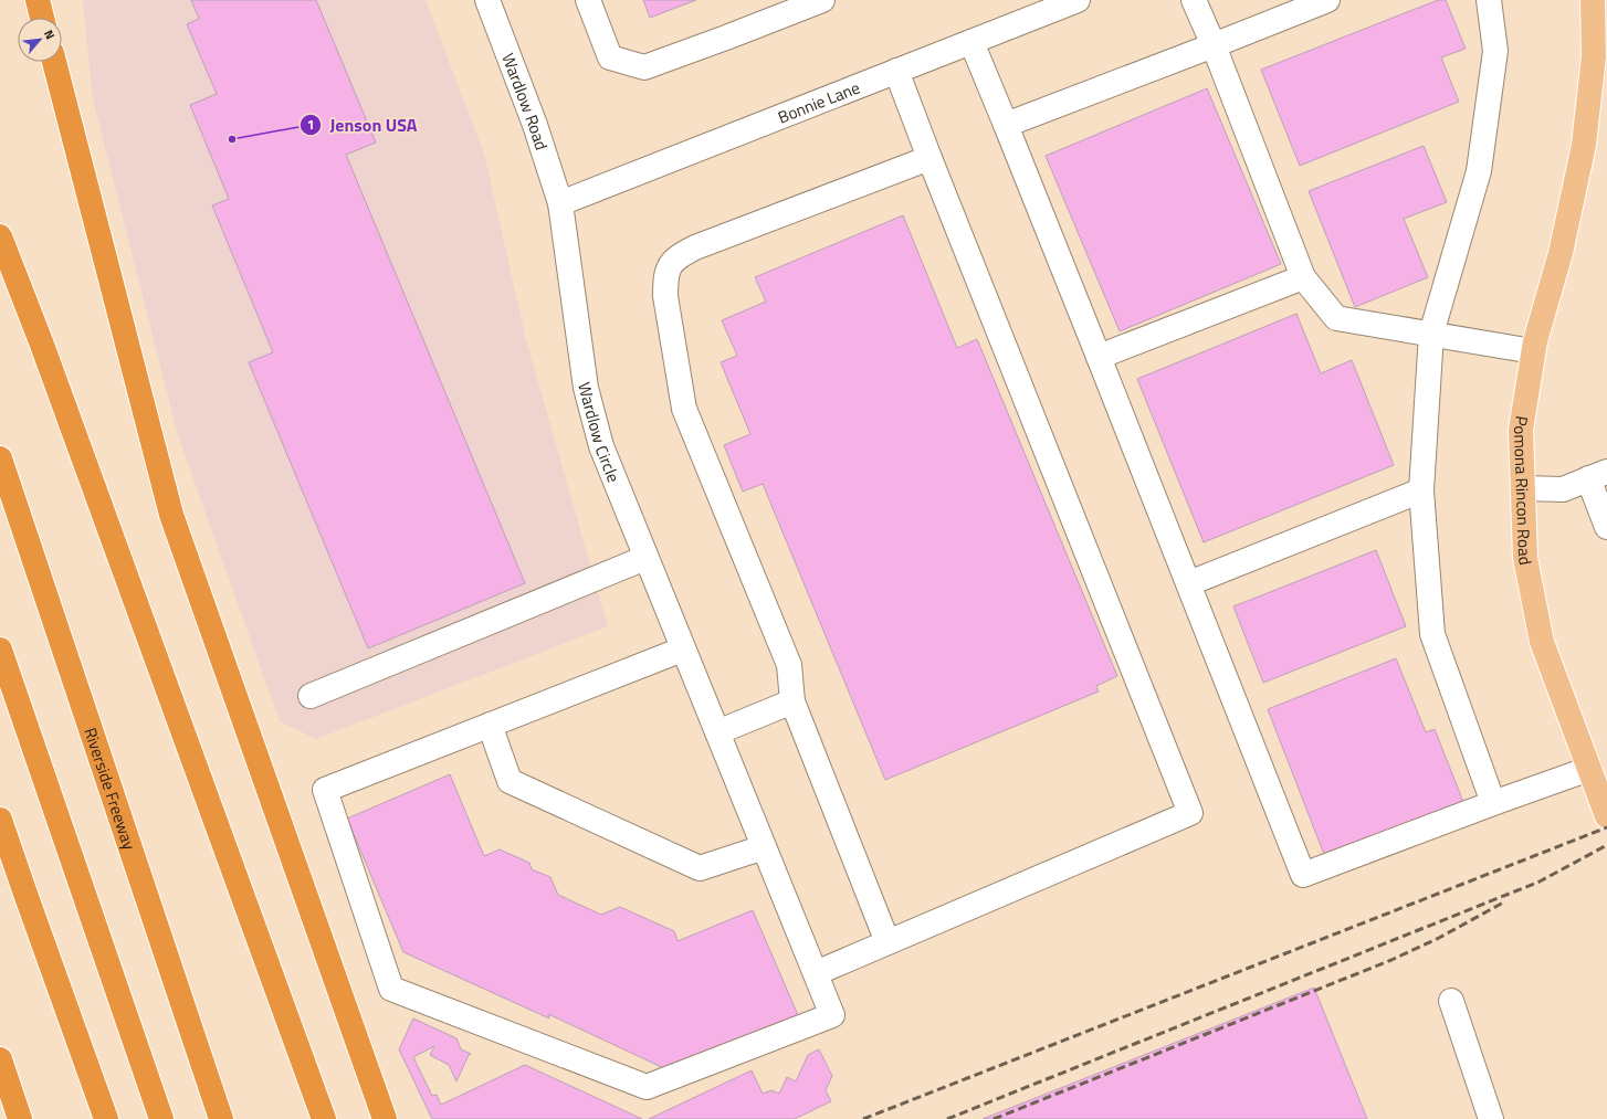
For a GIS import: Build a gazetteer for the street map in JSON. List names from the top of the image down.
{
  "streets": {
    "highway": ["Riverside Freeway"],
    "main road": ["Pomona Rincon Road"],
    "street": ["Wardlow Road", "Bonnie Lane", "Wardlow Circle"]
  },
  "crossings": [
    ["Wardlow Road", "Bonnie Lane"],
    ["Wardlow Road", "Wardlow Circle"],
    ["Bonnie Lane", "Wardlow Circle"]
  ],
  "places": ["Jenson USA"],
  "north": "top right"
}
